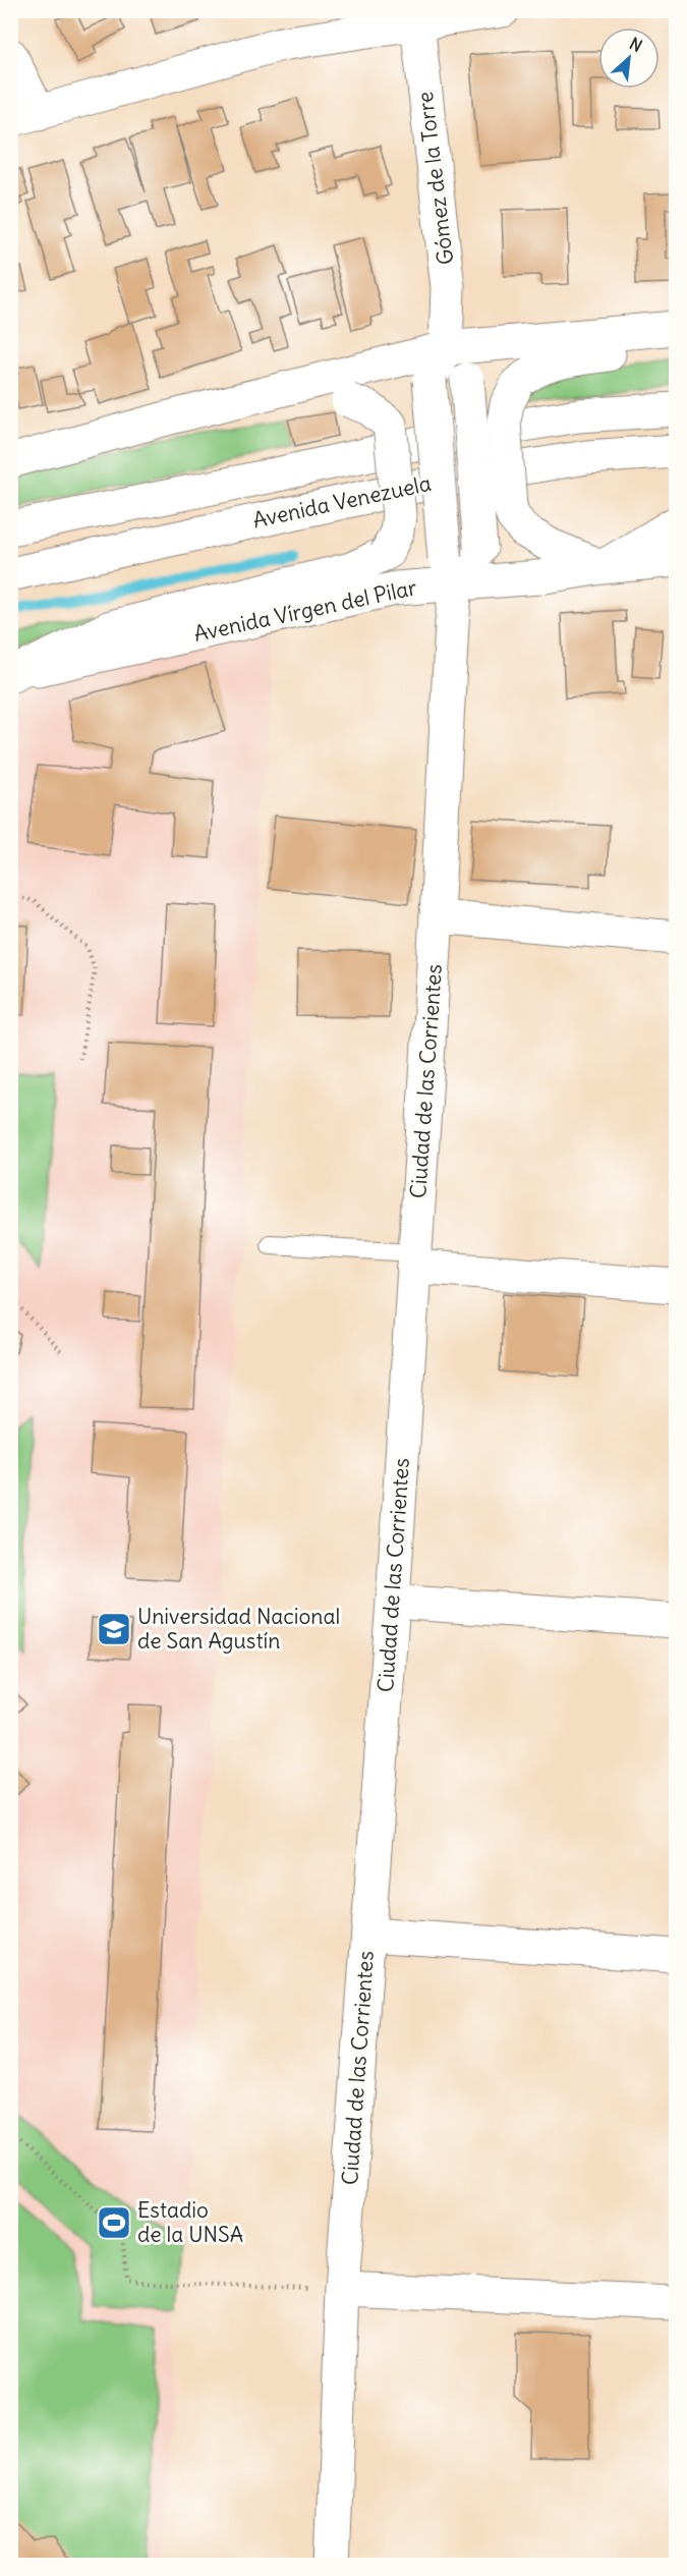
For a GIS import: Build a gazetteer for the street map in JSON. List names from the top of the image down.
{
  "streets": {
    "street": [
      "Gómez de la Torre",
      "Avenida Venezuela",
      "Avenida Vírgen del Pilar",
      "Ciudad de las Corrientes"
    ]
  },
  "crossings": [
    ["Gómez de la Torre", "Ciudad de las Corrientes"],
    ["Avenida Vírgen del Pilar", "Ciudad de las Corrientes"]
  ],
  "places": {
    "school or university": ["Universidad Nacional de San Agustín"],
    "sports": ["Estadio de la UNSA"]
  },
  "north": "top right"
}
